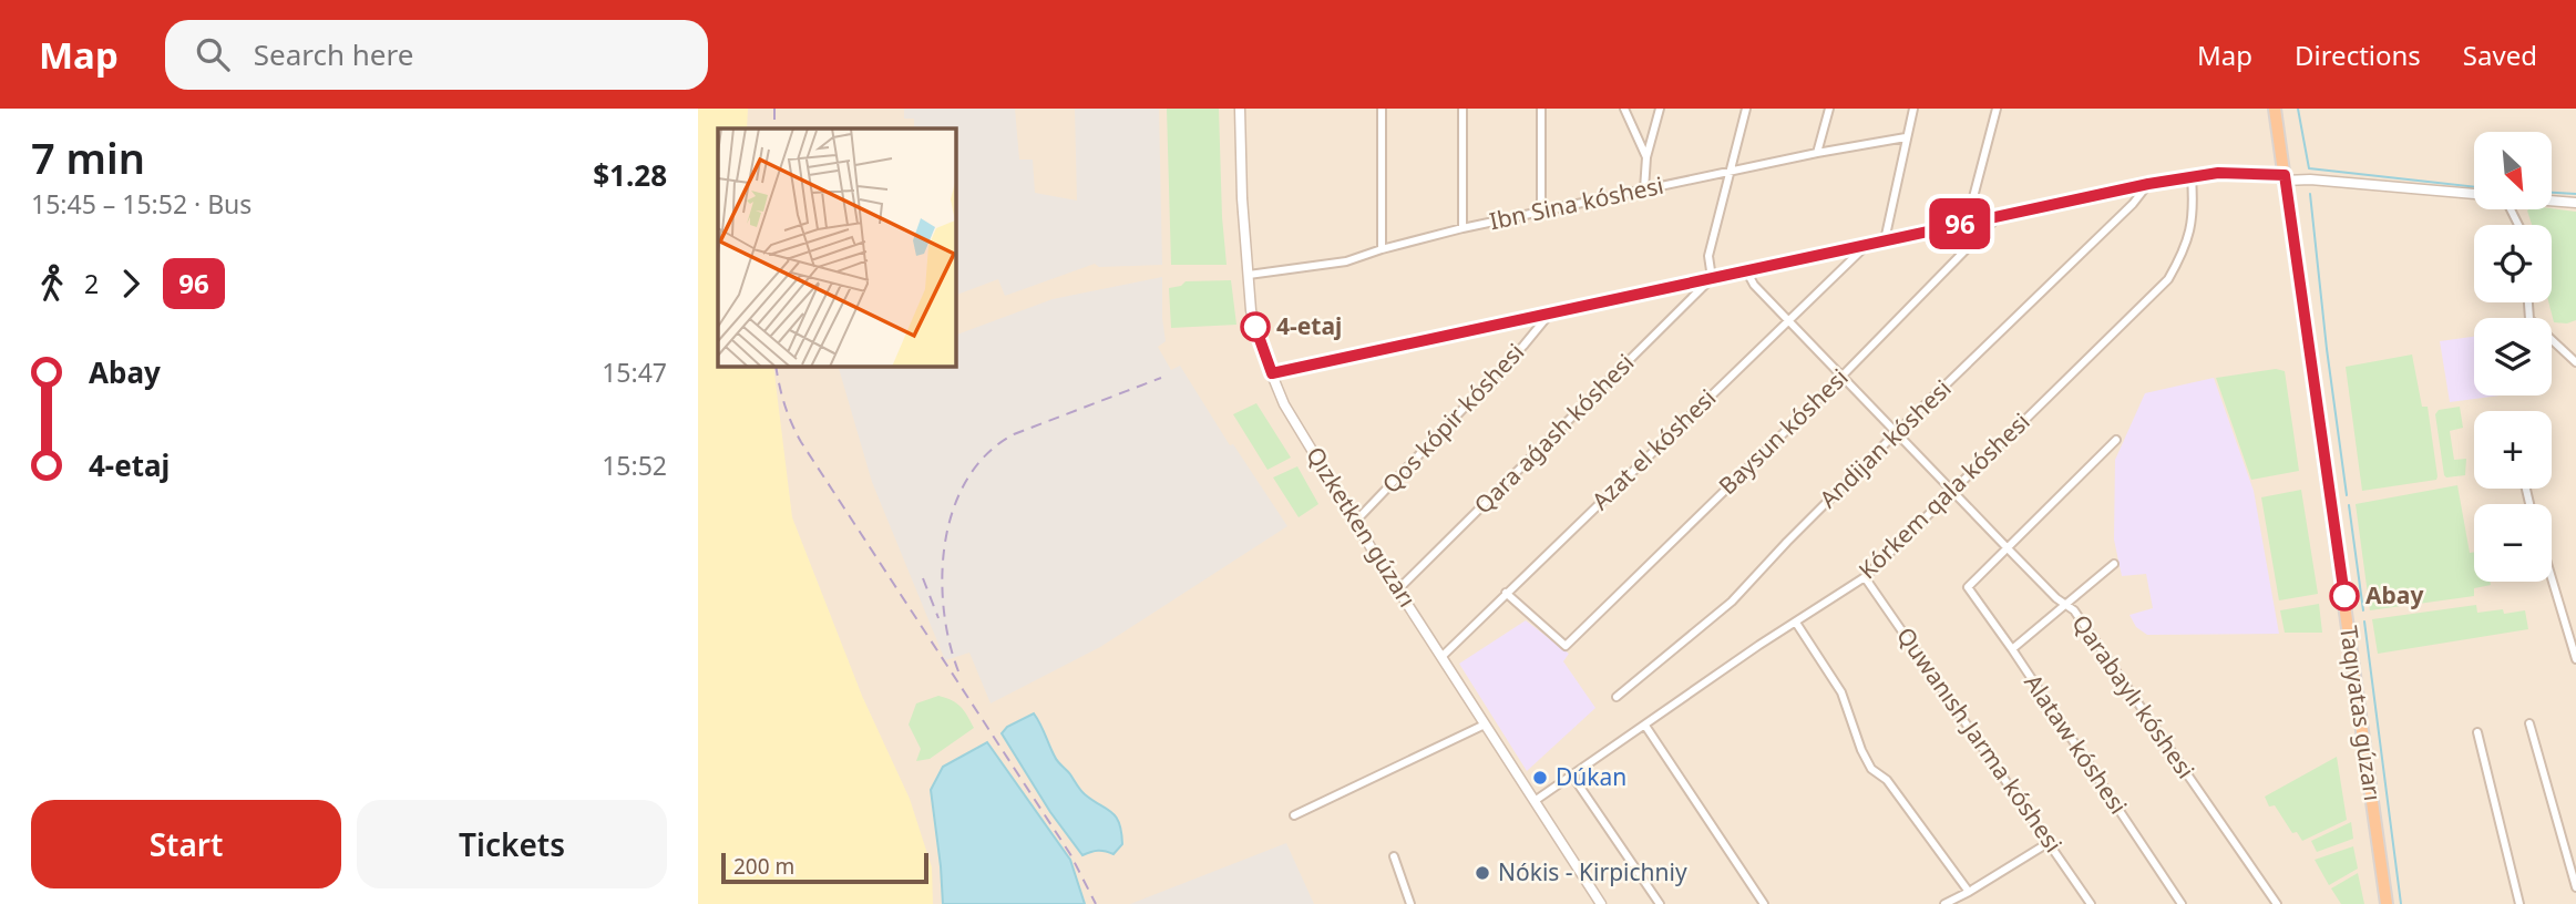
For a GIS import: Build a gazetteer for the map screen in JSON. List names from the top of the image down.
{
  "streets": {
    "highway": ["Taqıyatas gúzarı"],
    "street": [
      "Ibn Sina kóshesi",
      "Qos kópir kóshesi",
      "Baysun kóshesi",
      "Qara aǵash kóshesi",
      "Andijan kóshesi",
      "Azat el kóshesi",
      "Kórkem qala kóshesi",
      "Qızketken gúzarı",
      "Qarabaylı kóshesi",
      "Quwanısh Jarma kóshesi",
      "Alataw kóshesi"
    ]
  },
  "crossings": [
    ["Ibn Sina kóshesi", "Qızketken gúzarı"],
    ["Qos kópir kóshesi", "Qızketken gúzarı"],
    ["Baysun kóshesi", "Azat el kóshesi"],
    ["Baysun kóshesi", "Qarabaylı kóshesi"],
    ["Qara aǵash kóshesi", "Qızketken gúzarı"],
    ["Andijan kóshesi", "Qarabaylı kóshesi"],
    ["Azat el kóshesi", "Qızketken gúzarı"],
    ["Azat el kóshesi", "Qarabaylı kóshesi"],
    ["Kórkem qala kóshesi", "Qızketken gúzarı"],
    ["Kórkem qala kóshesi", "Qarabaylı kóshesi"],
    ["Kórkem qala kóshesi", "Quwanısh Jarma kóshesi"],
    ["Qarabaylı kóshesi", "Alataw kóshesi"]
  ],
  "places": [
    "4-etaj",
    "Abay",
    "Dúkan",
    "Nókis - Kirpichniy"
  ],
  "lines": ["bus line 96"],
  "scale_bar": "200 m",
  "north": "bottom right",
  "page": {
    "header": "Map",
    "search": "Search here",
    "nav": ["Map", "Directions", "Saved"],
    "heading": ["7 min", "15:45 – 15:52 · Bus", "$1.28"],
    "on_map": "96",
    "map_buttons": ["+", "−"],
    "legs": ["2", "96"],
    "list": [
      {
        "name": "Abay",
        "value": "15:47"
      },
      {
        "name": "4-etaj",
        "value": "15:52"
      }
    ],
    "buttons": ["Start", "Tickets"],
    "scale": "200 m"
  }
}
